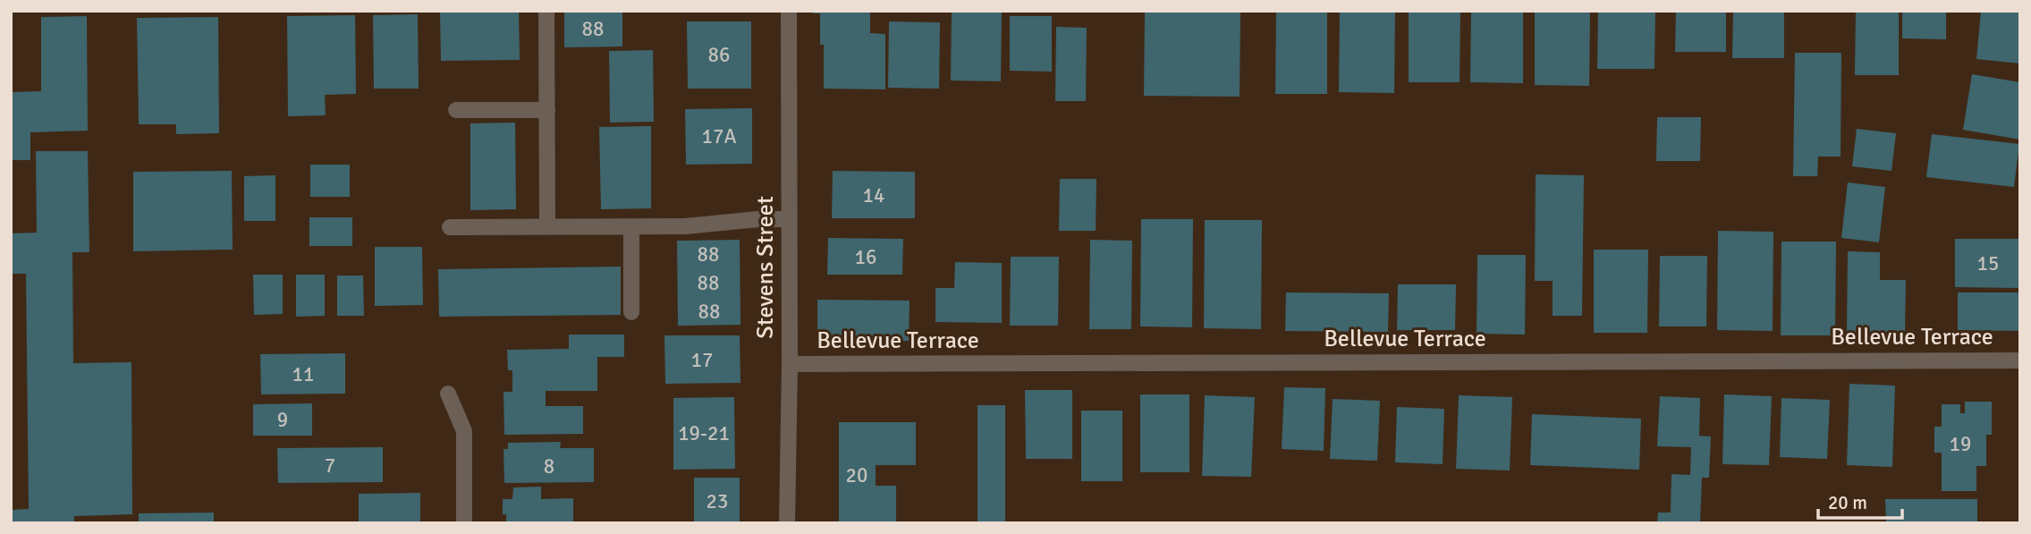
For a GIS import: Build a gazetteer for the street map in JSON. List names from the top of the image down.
{
  "streets": {
    "street": ["Stevens Street", "Bellevue Terrace"]
  },
  "crossings": [
    ["Stevens Street", "Bellevue Terrace"]
  ],
  "house_numbers": [
    "88",
    "86",
    "17A",
    "14",
    "88",
    "16",
    "15",
    "88",
    "88",
    "17",
    "11",
    "9",
    "19-21",
    "19",
    "7",
    "8",
    "20",
    "23"
  ],
  "scale_bar": "20 m"
}
